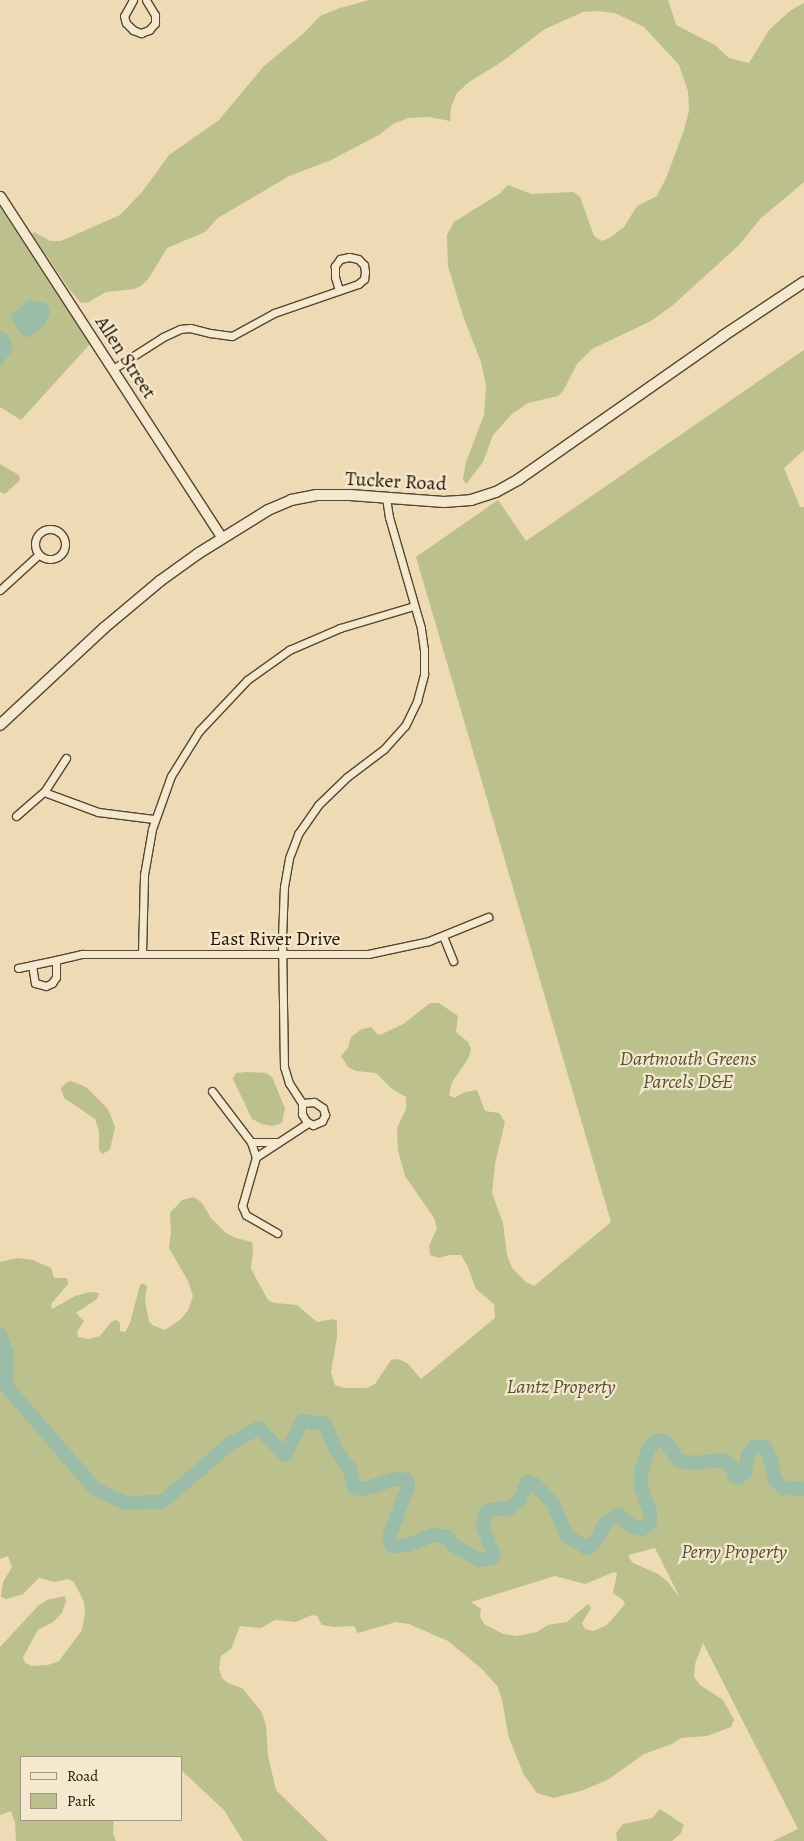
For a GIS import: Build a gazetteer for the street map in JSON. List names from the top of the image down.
{
  "streets": {
    "main road": ["Tucker Road"],
    "street": ["Allen Street", "East River Drive"]
  },
  "crossings": [
    ["Allen Street", "Tucker Road"]
  ],
  "parks": ["Dartmouth Greens Parcels D&E", "Lantz Property", "Perry Property"],
  "legend": ["Road", "Park"]
}
